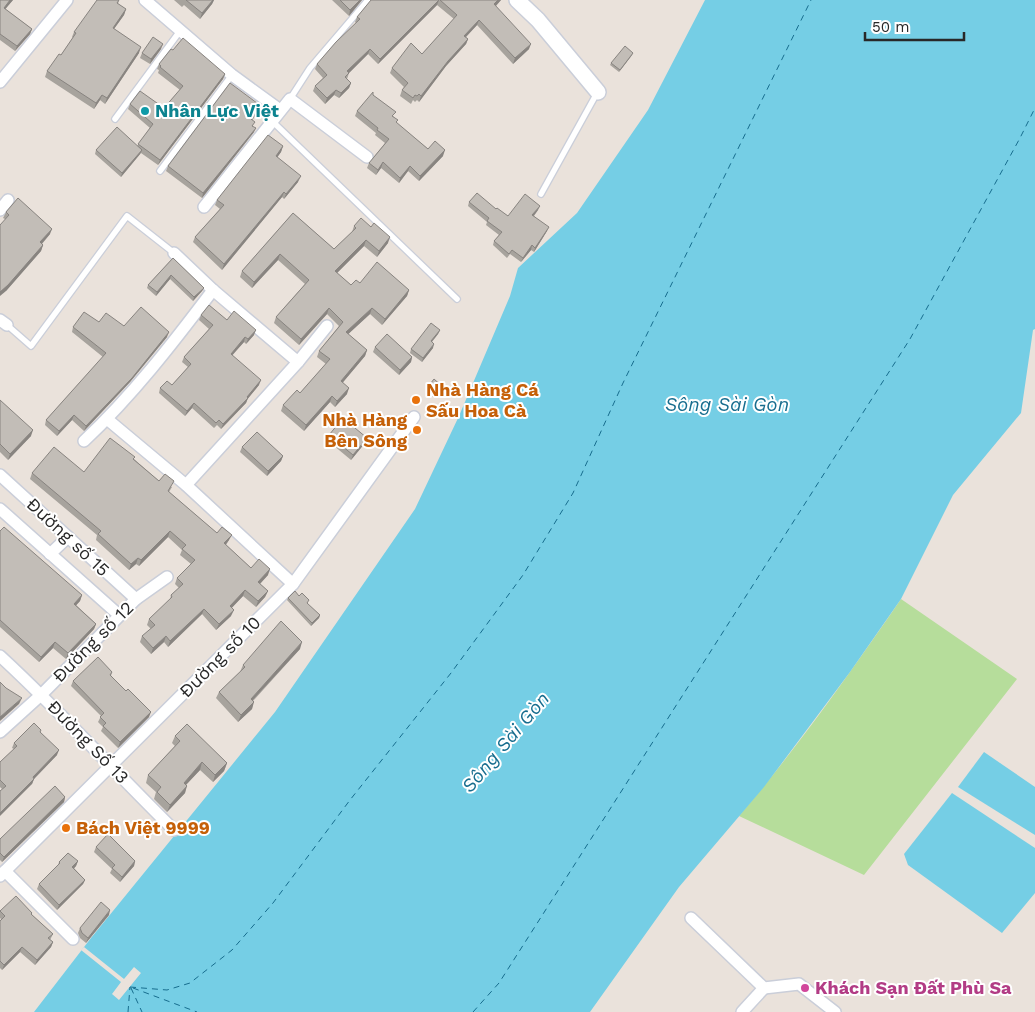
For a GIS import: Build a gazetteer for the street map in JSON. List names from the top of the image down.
{
  "streets": {
    "street": [
      "Đường số 15",
      "Đường số 12",
      "Đường số 10",
      "Đường Số 13"
    ]
  },
  "crossings": [
    ["Đường số 15", "Đường số 12"],
    ["Đường số 12", "Đường Số 13"],
    ["Đường số 10", "Đường Số 13"]
  ],
  "water": ["Sông Sài Gòn"],
  "places": [
    "Nhân Lực Việt",
    "Nhà Hàng Cá Sấu Hoa Cà",
    "Nhà Hàng Bên Sông",
    "Bách Việt 9999",
    "Khách Sạn Đất Phù Sa"
  ],
  "scale_bar": "50 m"
}
